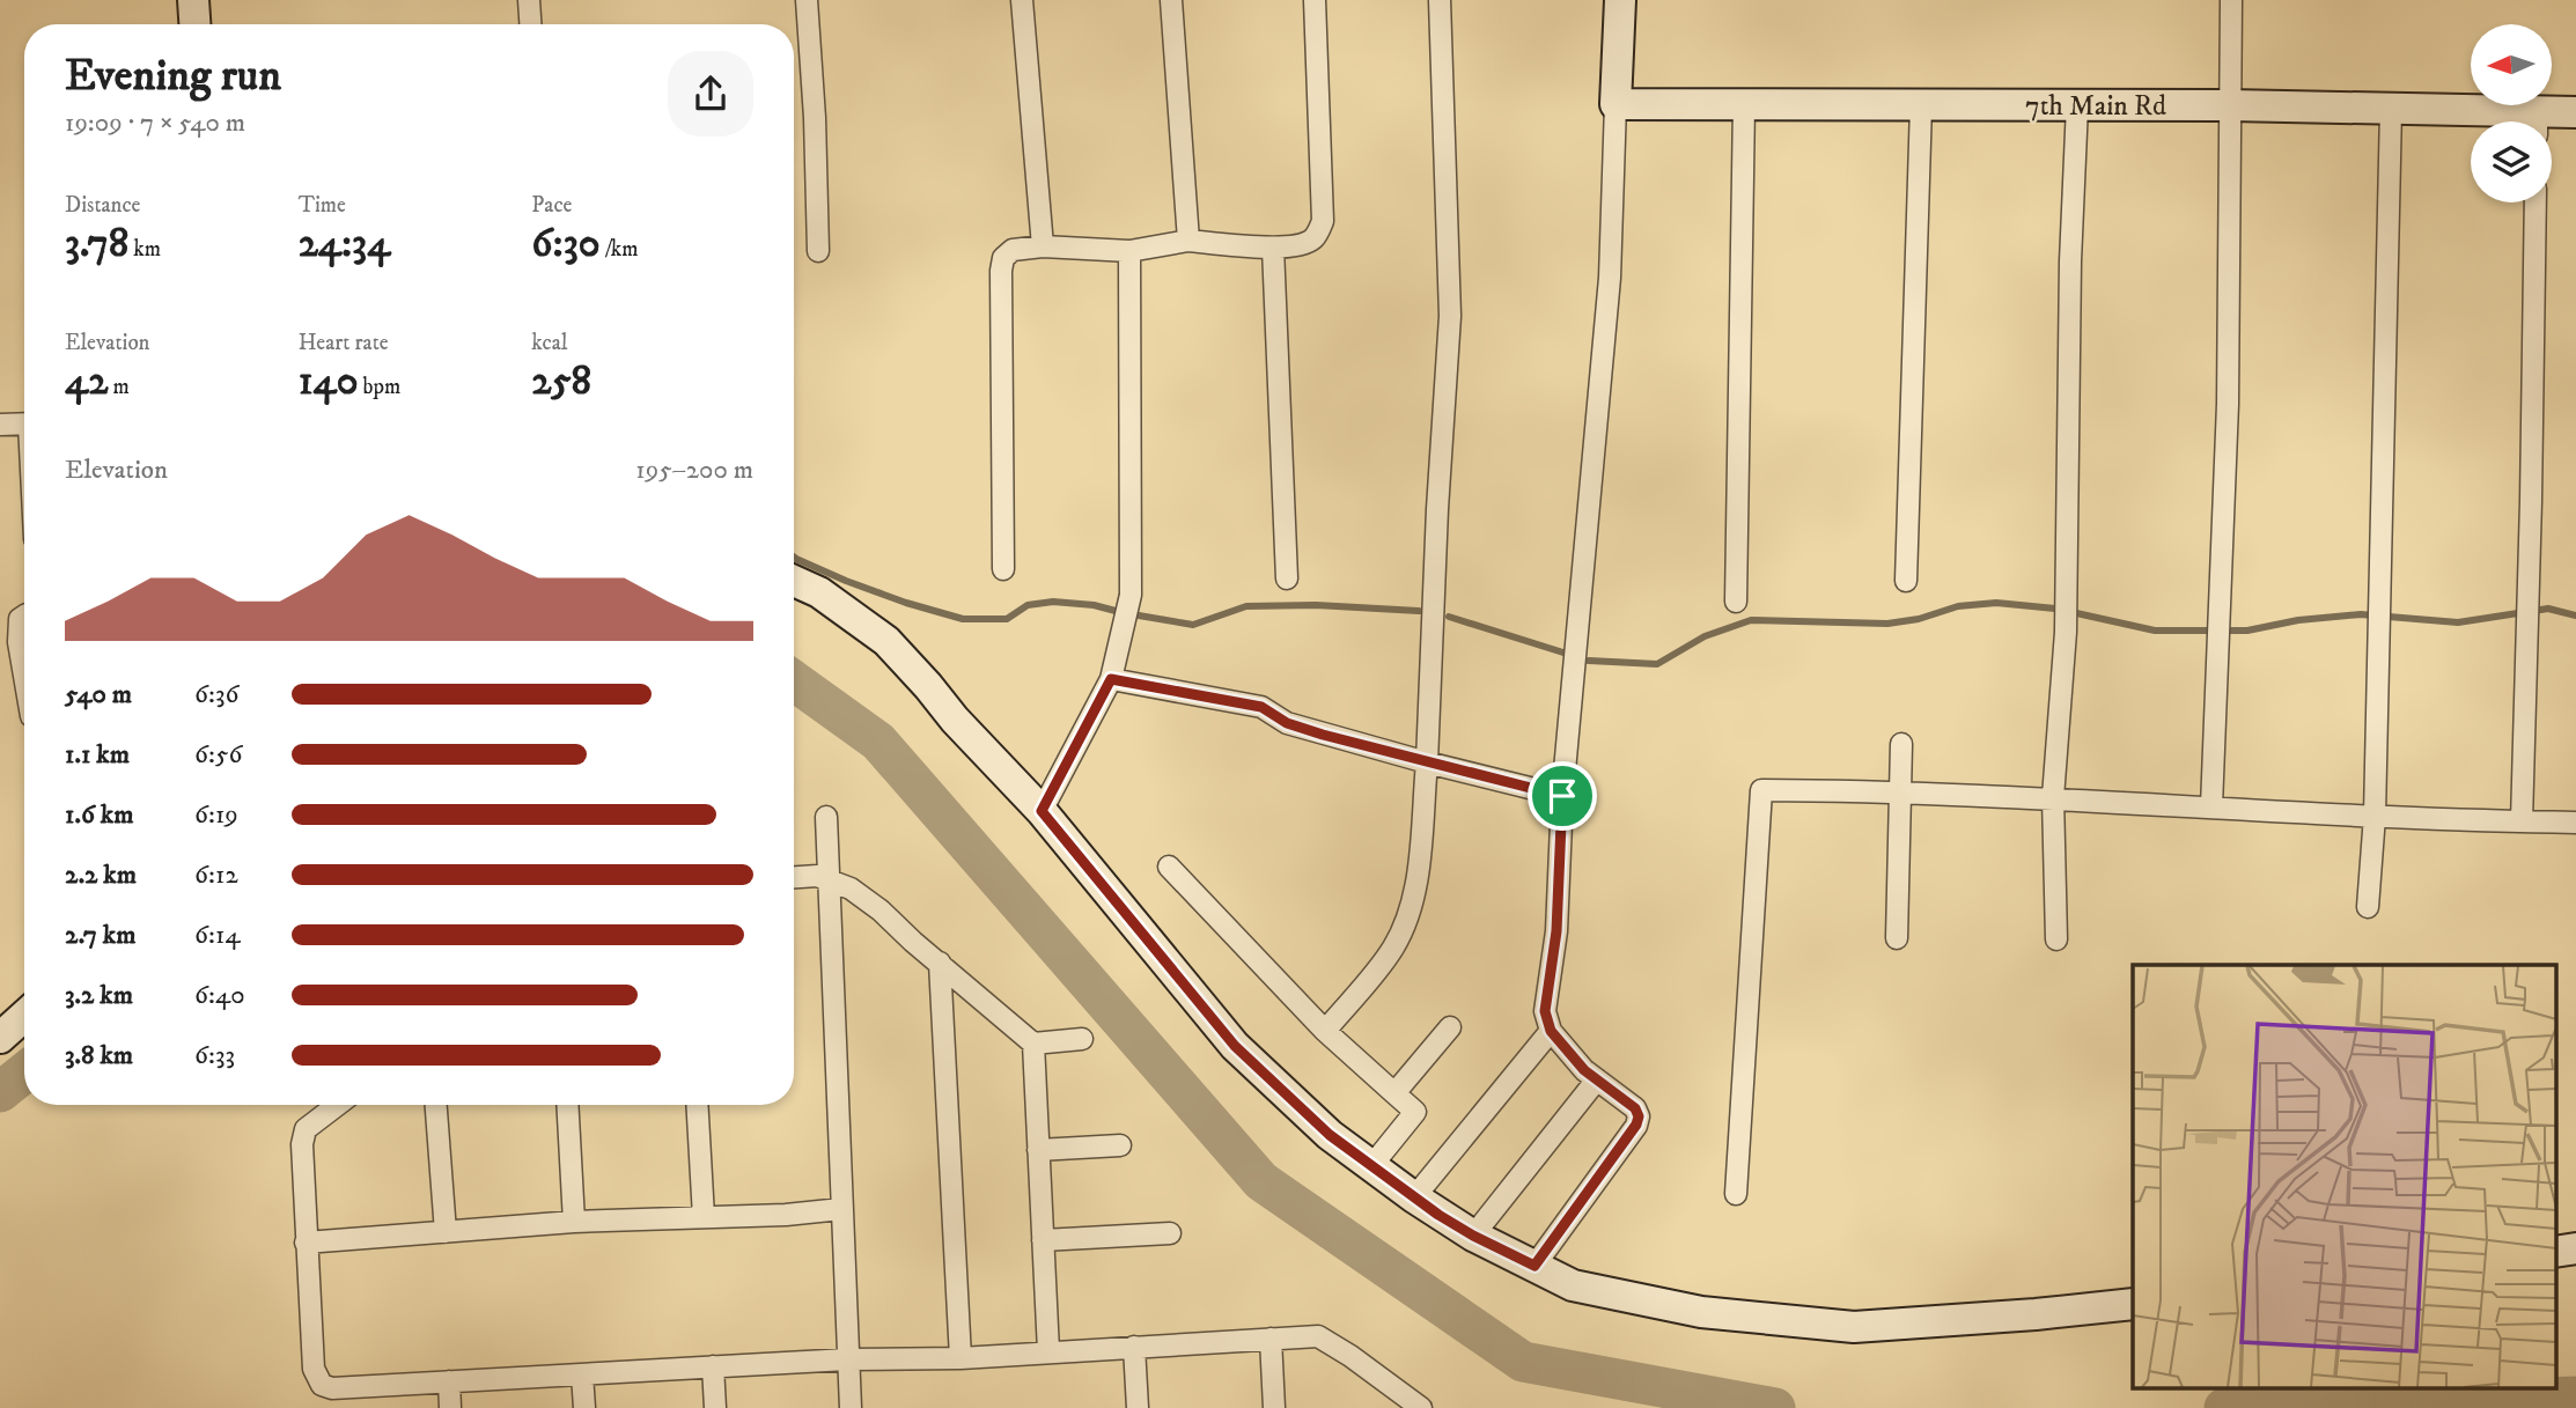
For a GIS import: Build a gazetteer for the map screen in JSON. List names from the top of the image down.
{
  "streets": {
    "street": ["7th Main Rd"]
  },
  "north": "left",
  "page": {
    "heading": ["Evening run", "19:09 · 7 × 540 m"],
    "stats": [
      ["Distance", "3.78 km"],
      ["Time", "24:34"],
      ["Pace", "6:30 /km"],
      ["Elevation", "42 m"],
      ["Heart rate", "140 bpm"],
      ["kcal", "258"]
    ],
    "chart": ["Elevation", "195–200 m"],
    "list": [
      {
        "name": "540 m",
        "note": "6:36"
      },
      {
        "name": "1.1 km",
        "note": "6:56"
      },
      {
        "name": "1.6 km",
        "note": "6:19"
      },
      {
        "name": "2.2 km",
        "note": "6:12"
      },
      {
        "name": "2.7 km",
        "note": "6:14"
      },
      {
        "name": "3.2 km",
        "note": "6:40"
      },
      {
        "name": "3.8 km",
        "note": "6:33"
      }
    ]
  }
}
